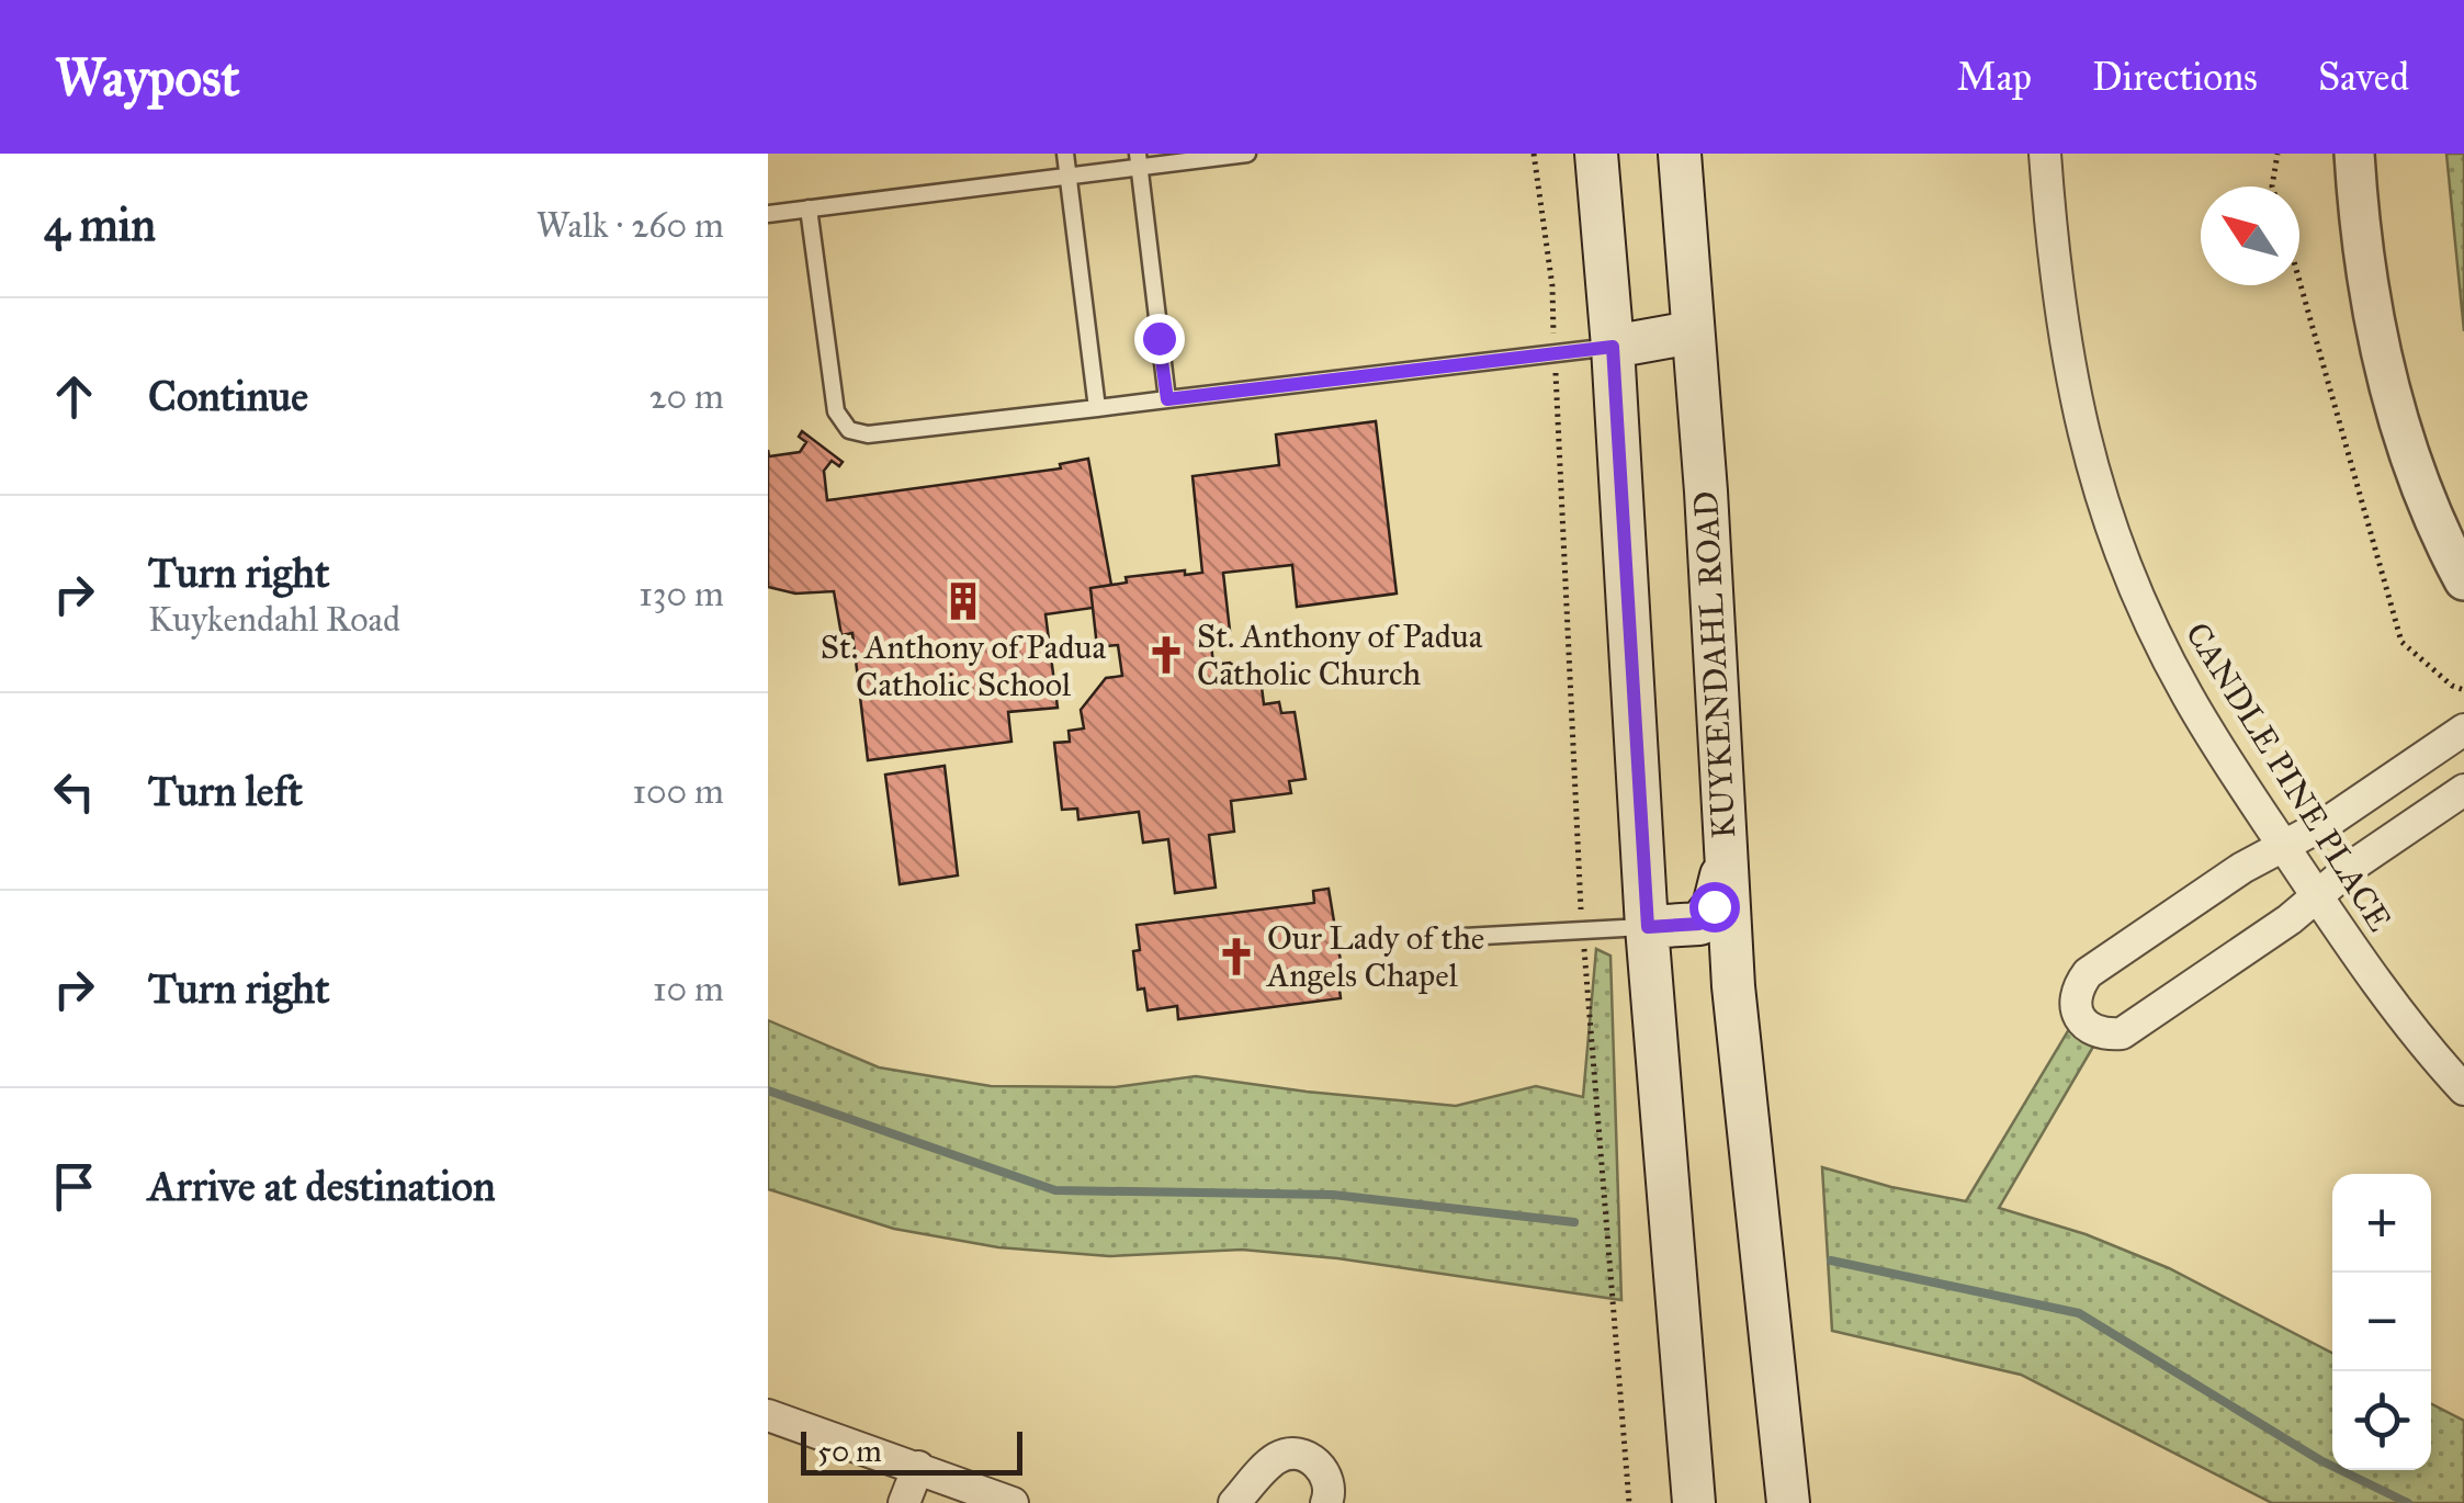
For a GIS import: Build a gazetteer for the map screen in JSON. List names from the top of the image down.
{
  "streets": {
    "main road": ["KUYKENDAHL ROAD"],
    "street": ["CANDLE PINE PLACE"]
  },
  "places": {
    "building": ["St. Anthony of Padua Catholic School"],
    "church": ["St. Anthony of Padua Catholic Church", "Our Lady of the Angels Chapel"]
  },
  "scale_bar": "50 m",
  "north": "top left",
  "page": {
    "header": "Waypost",
    "nav": ["Map", "Directions", "Saved"],
    "heading": ["4 min", "Walk · 260 m"],
    "list": [
      ["Continue", "20 m"],
      ["Turn right", "Kuykendahl Road", "130 m"],
      ["Turn left", "100 m"],
      ["Turn right", "10 m"],
      "Arrive at destination"
    ],
    "map_buttons": ["+", "−"],
    "scale": "50 m"
  }
}
